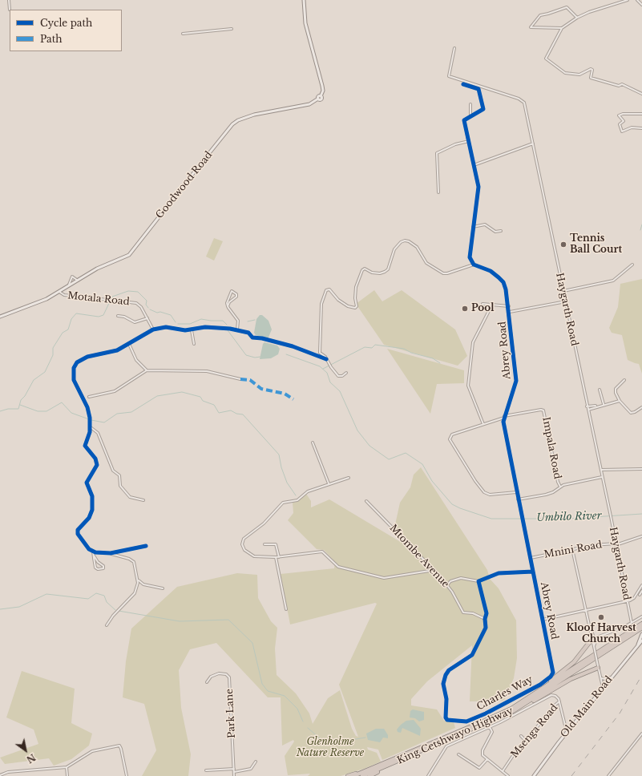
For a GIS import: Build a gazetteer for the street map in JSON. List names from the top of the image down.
{
  "streets": {
    "highway": ["King Cetshwayo Highway"],
    "street": [
      "Goodwood Road",
      "Motala Road",
      "Haygarth Road",
      "Abrey Road",
      "Impala Road",
      "Mnini Road",
      "Mtombe Avenue",
      "Charles Way",
      "Old Main Road",
      "Park Lane",
      "Msenga Road"
    ]
  },
  "crossings": [
    ["Goodwood Road", "Motala Road"],
    ["Haygarth Road", "Mnini Road"],
    ["Abrey Road", "Impala Road"],
    ["Abrey Road", "Mnini Road"],
    ["Abrey Road", "Charles Way"],
    ["Mtombe Avenue", "Charles Way"],
    ["Old Main Road", "Msenga Road"]
  ],
  "water": ["Umbilo River"],
  "parks": ["Glenholme Nature Reserve"],
  "places": ["Tennis Ball Court", "Pool", "Kloof Harvest Church"],
  "legend": ["Cycle path", "Path"],
  "north": "bottom right"
}
